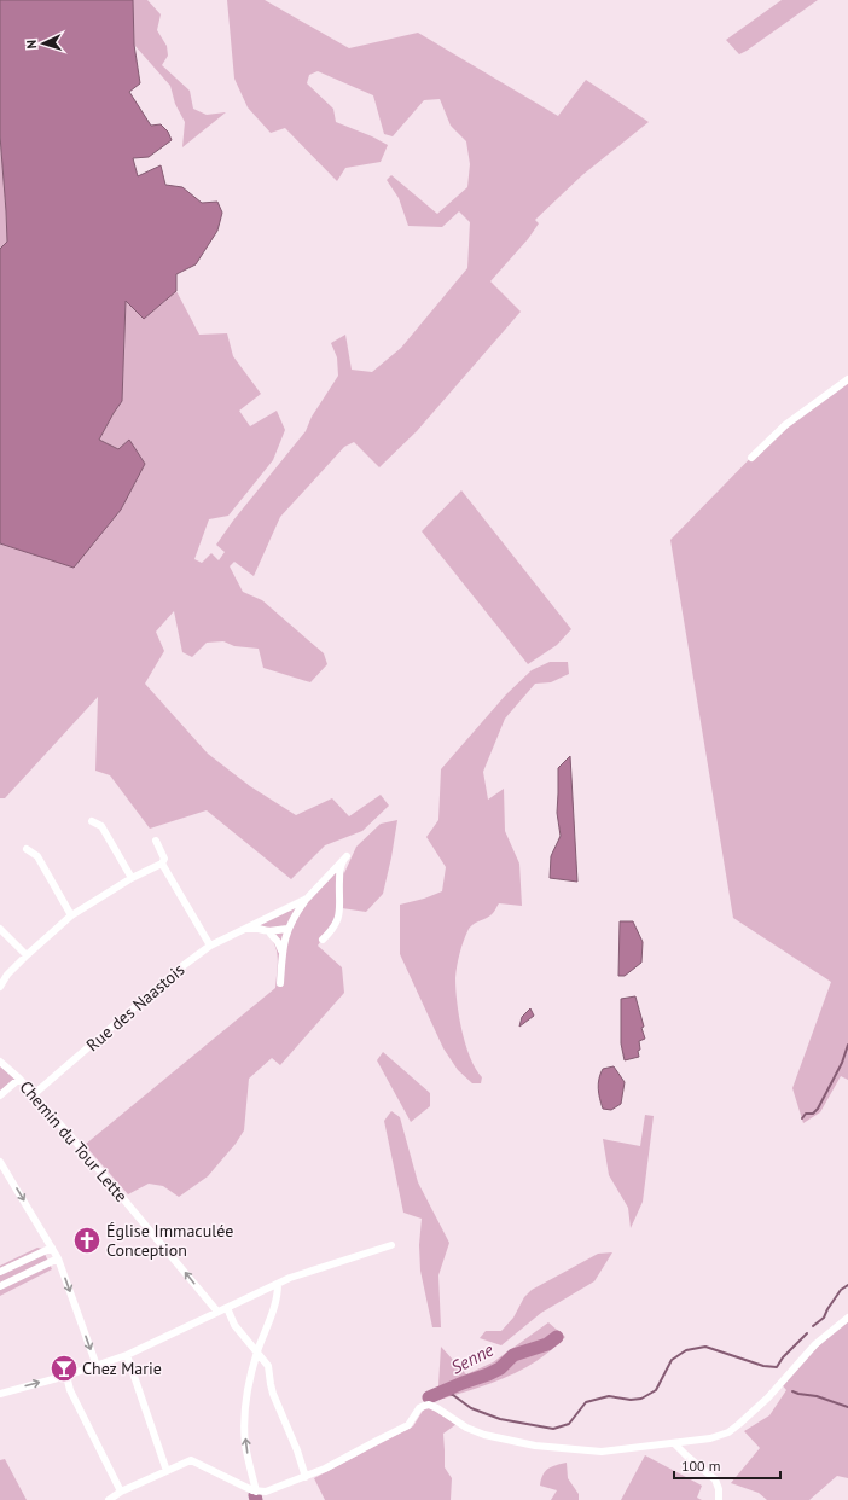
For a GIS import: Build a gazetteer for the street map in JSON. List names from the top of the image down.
{
  "streets": {
    "street": ["Rue des Naastois", "Chemin du Tour Lette"]
  },
  "crossings": [
    ["Rue des Naastois", "Chemin du Tour Lette"]
  ],
  "one_way": ["Chemin du Tour Lette"],
  "water": ["Senne"],
  "places": {
    "church": ["Église Immaculée Conception"],
    "bar": ["Chez Marie"]
  },
  "scale_bar": "100 m",
  "north": "left"
}
